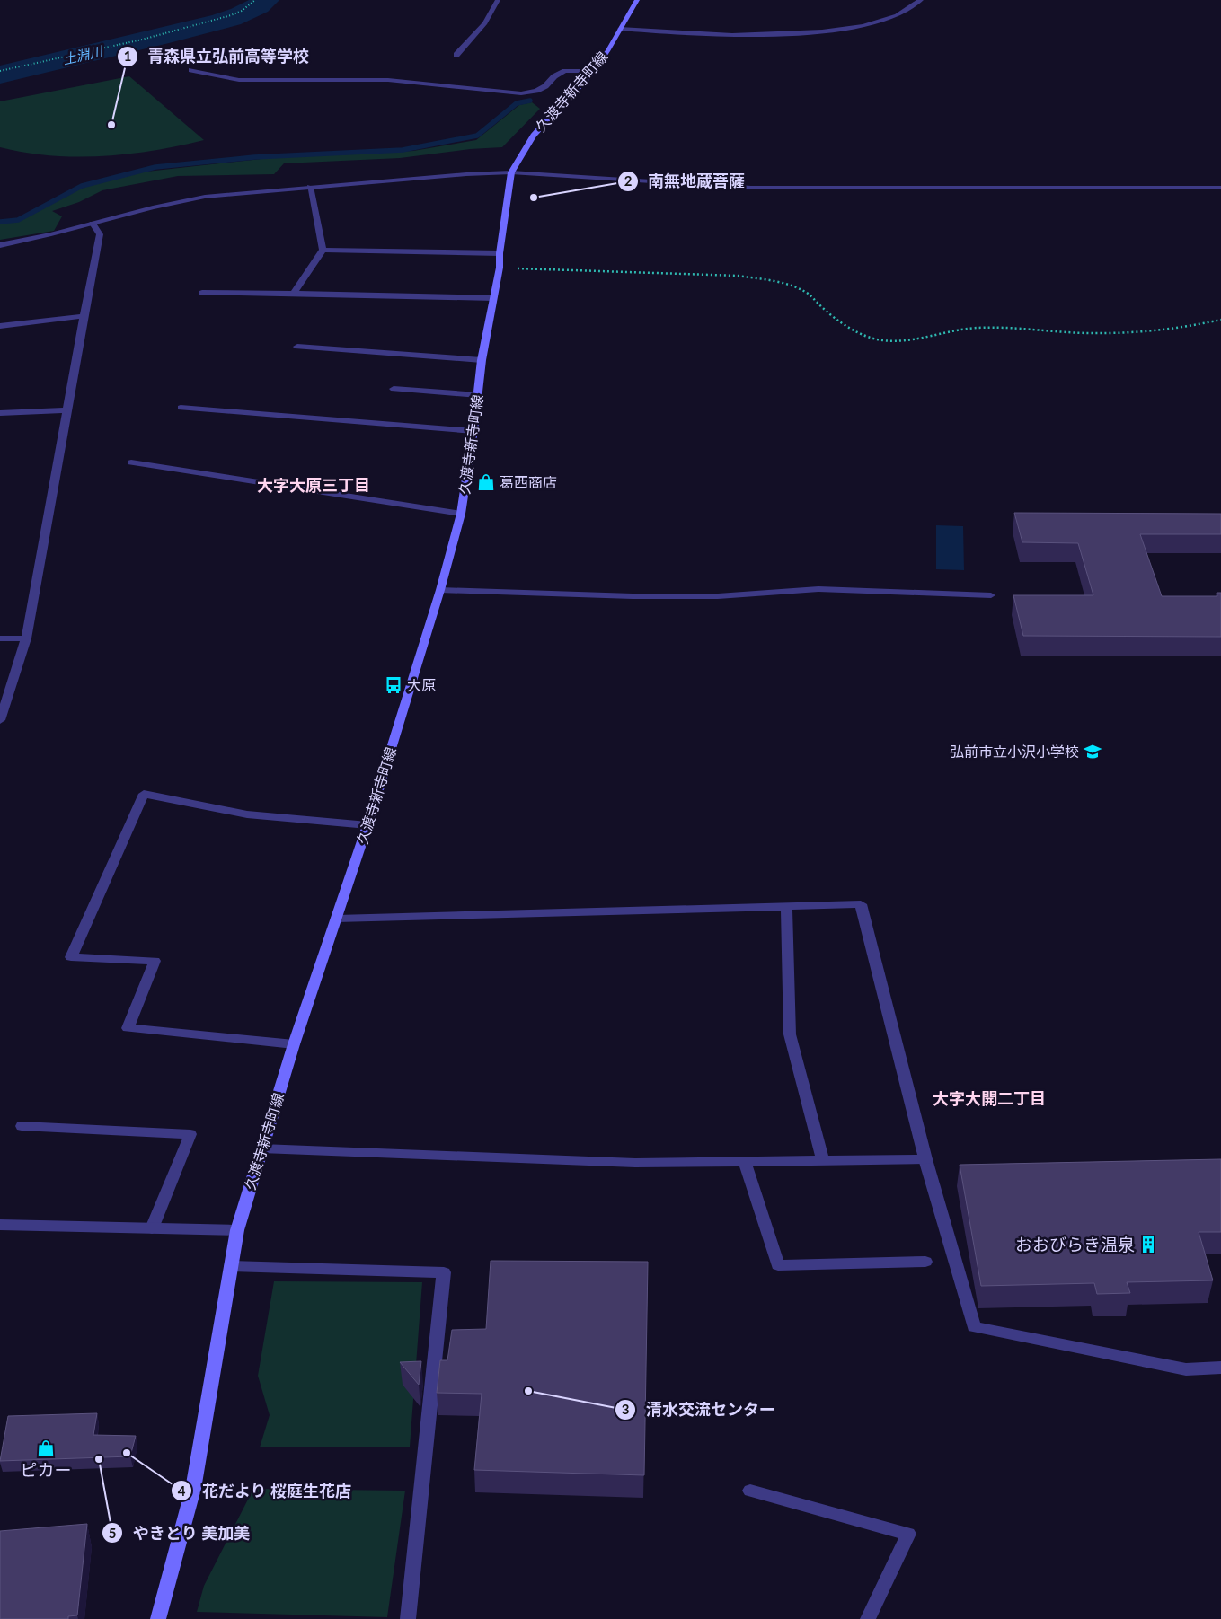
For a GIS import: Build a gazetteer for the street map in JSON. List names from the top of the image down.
{
  "streets": {
    "main road": ["久渡寺新寺町線"]
  },
  "districts": ["大字大原三丁目", "大字大開二丁目"],
  "water": ["土淵川"],
  "places": {
    "other": [
      "青森県立弘前高等学校",
      "南無地蔵菩薩",
      "清水交流センター",
      "花だより 桜庭生花店",
      "やきとり 美加美"
    ],
    "shop": ["葛西商店", "ピカー"],
    "bus stop": ["大原"],
    "school or university": ["弘前市立小沢小学校"],
    "building": ["おおびらき温泉"]
  }
}
